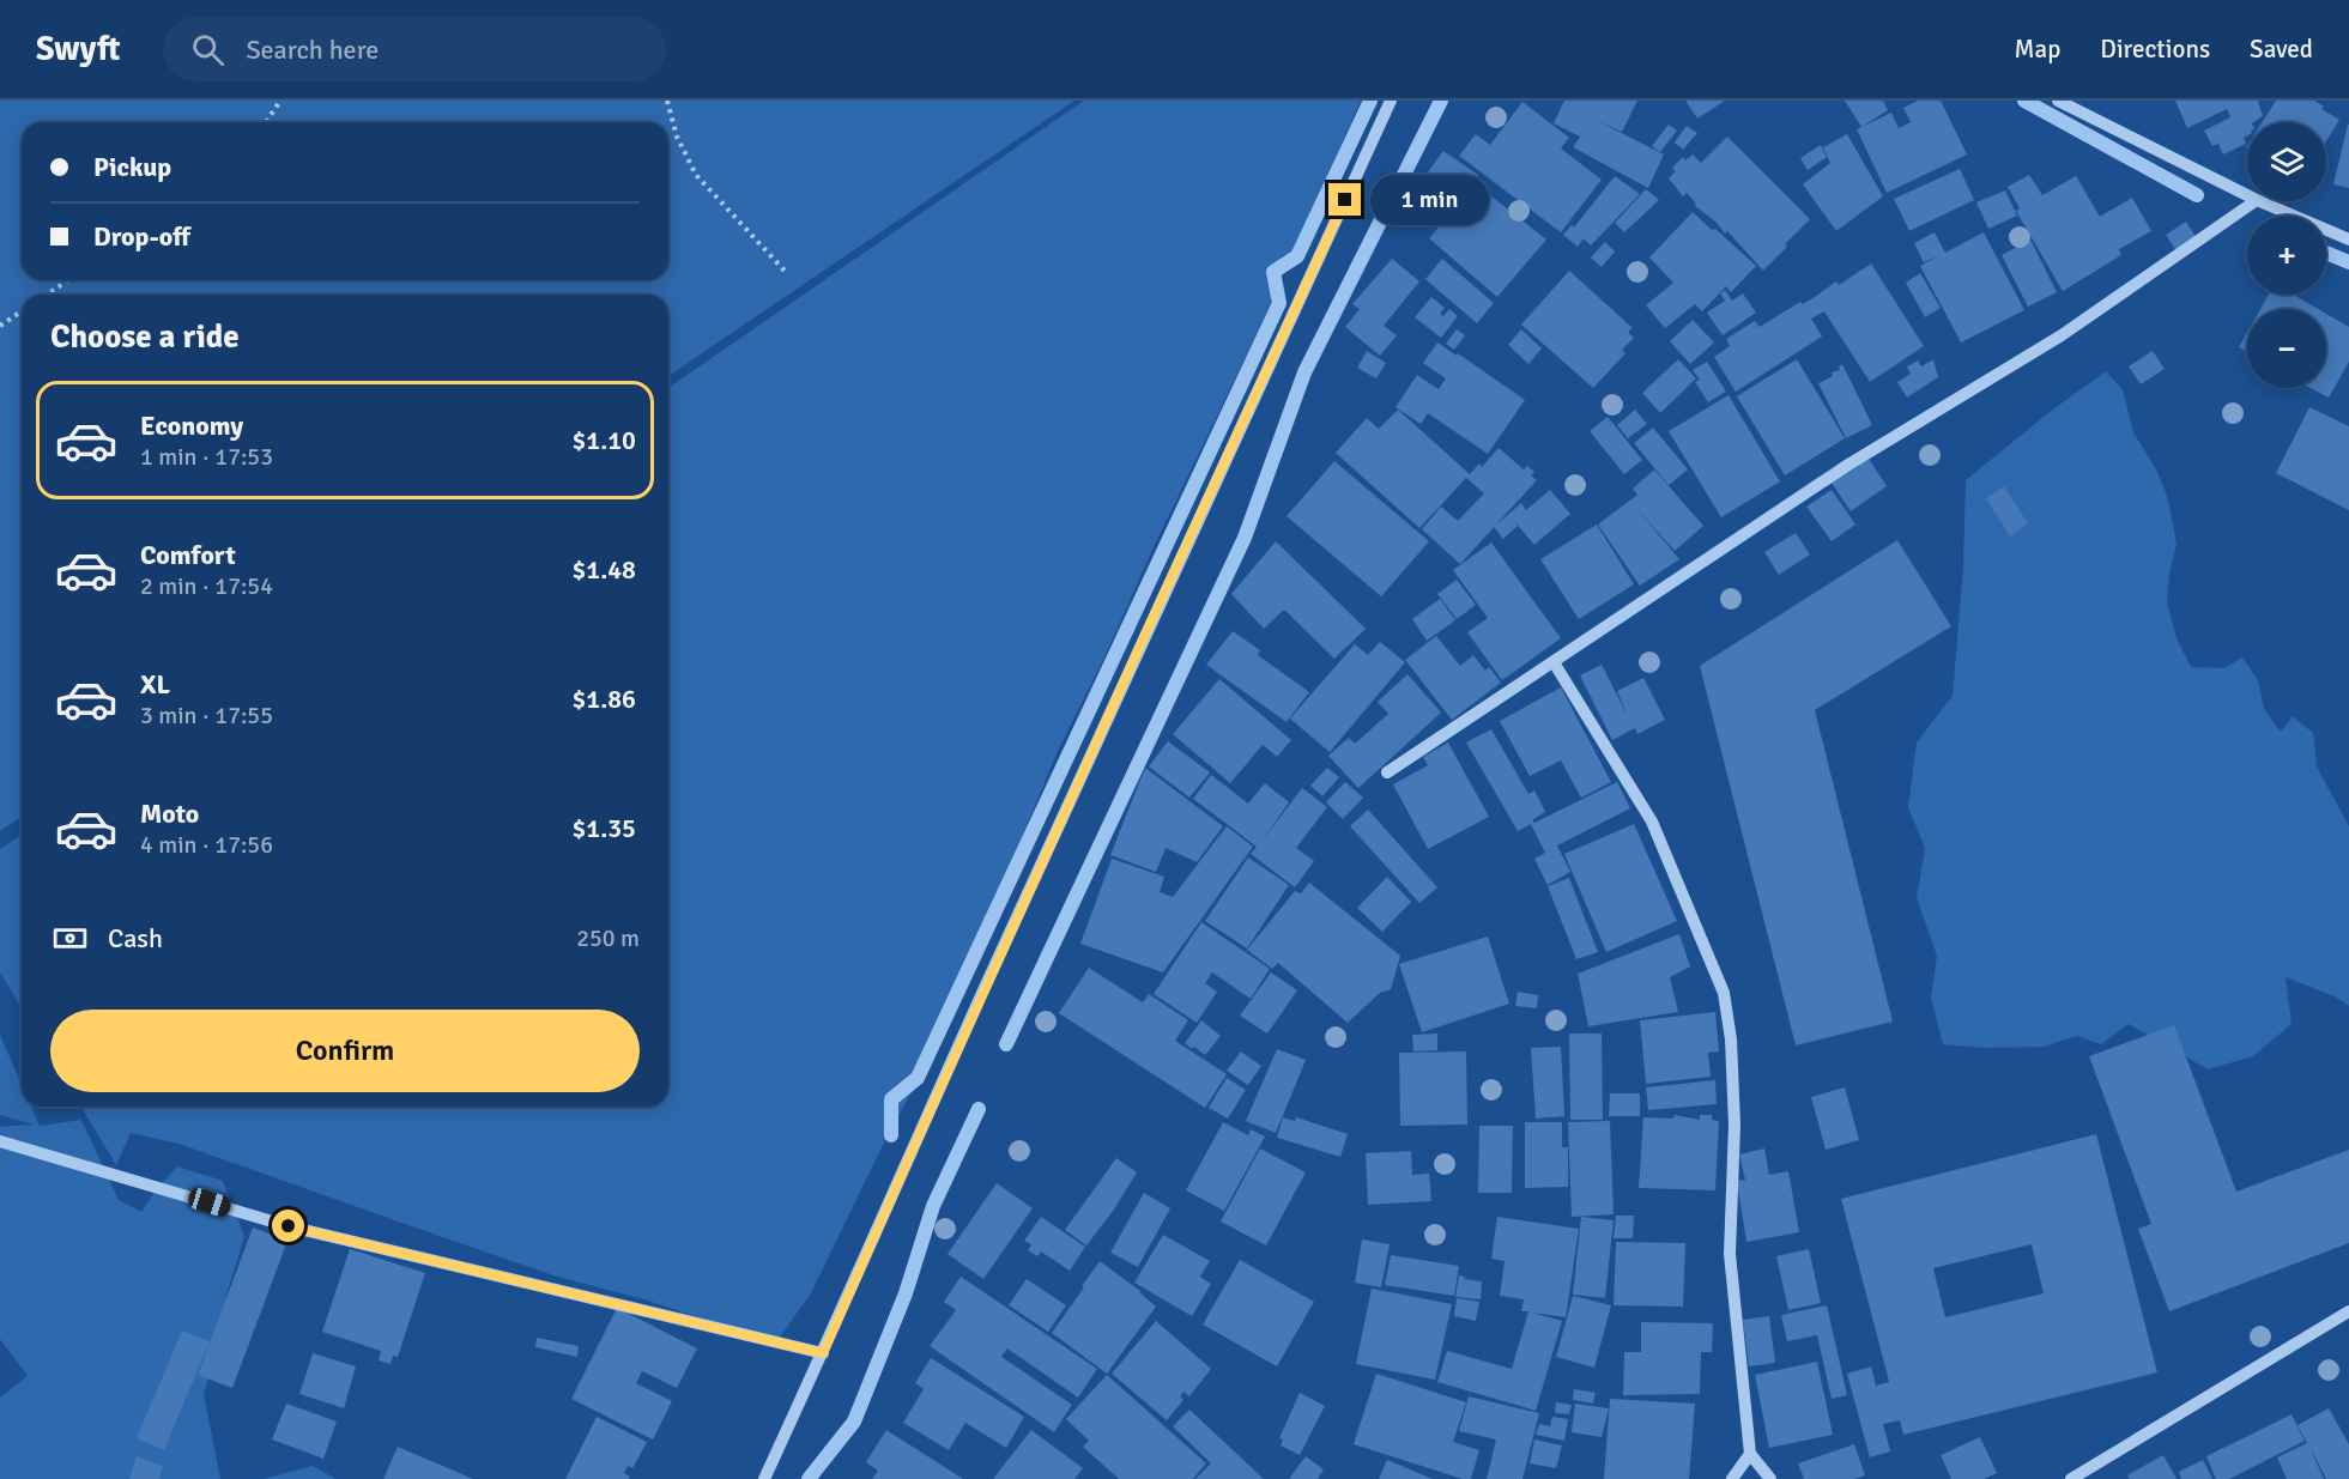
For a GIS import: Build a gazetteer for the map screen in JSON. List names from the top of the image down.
{
  "page": {
    "header": "Swyft",
    "search": "Search here",
    "nav": ["Map", "Directions", "Saved"],
    "map_buttons": ["+", "−"],
    "banner": ["Pickup", "Drop-off"],
    "bubble": "1 min",
    "heading": "Choose a ride",
    "list": [
      {
        "name": "Economy",
        "note": "1 min · 17:53",
        "value": "$1.10"
      },
      {
        "name": "Comfort",
        "note": "2 min · 17:54",
        "value": "$1.48"
      },
      {
        "name": "XL",
        "note": "3 min · 17:55",
        "value": "$1.86"
      },
      {
        "name": "Moto",
        "note": "4 min · 17:56",
        "value": "$1.35"
      }
    ],
    "pay": ["Cash", "250 m"],
    "buttons": "Confirm"
  }
}
